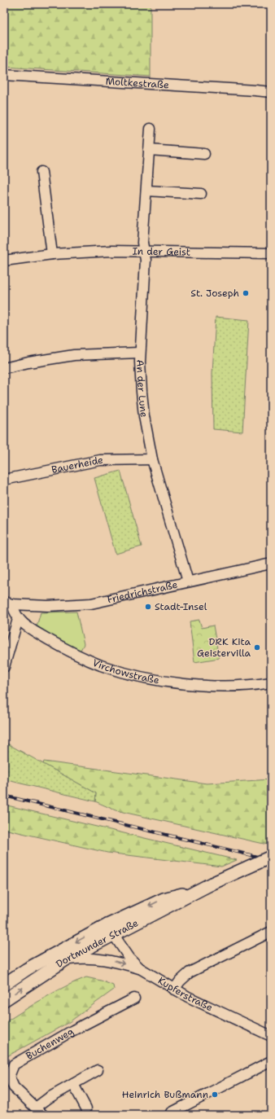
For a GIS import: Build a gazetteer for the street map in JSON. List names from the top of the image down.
{
  "streets": {
    "main road": ["Dortmunder Straße"],
    "street": [
      "Moltkestraße",
      "In der Geist",
      "An der Lune",
      "Bauerheide",
      "Friedrichstraße",
      "Virchowstraße",
      "Kupferstraße",
      "Buchenweg"
    ]
  },
  "crossings": [
    ["In der Geist", "An der Lune"],
    ["An der Lune", "Bauerheide"],
    ["An der Lune", "Friedrichstraße"],
    ["Dortmunder Straße", "Kupferstraße"]
  ],
  "places": [
    "St. Joseph",
    "Stadt-Insel",
    "DRK Kita Geistervilla",
    "Heinrich Bußmann"
  ]
}
